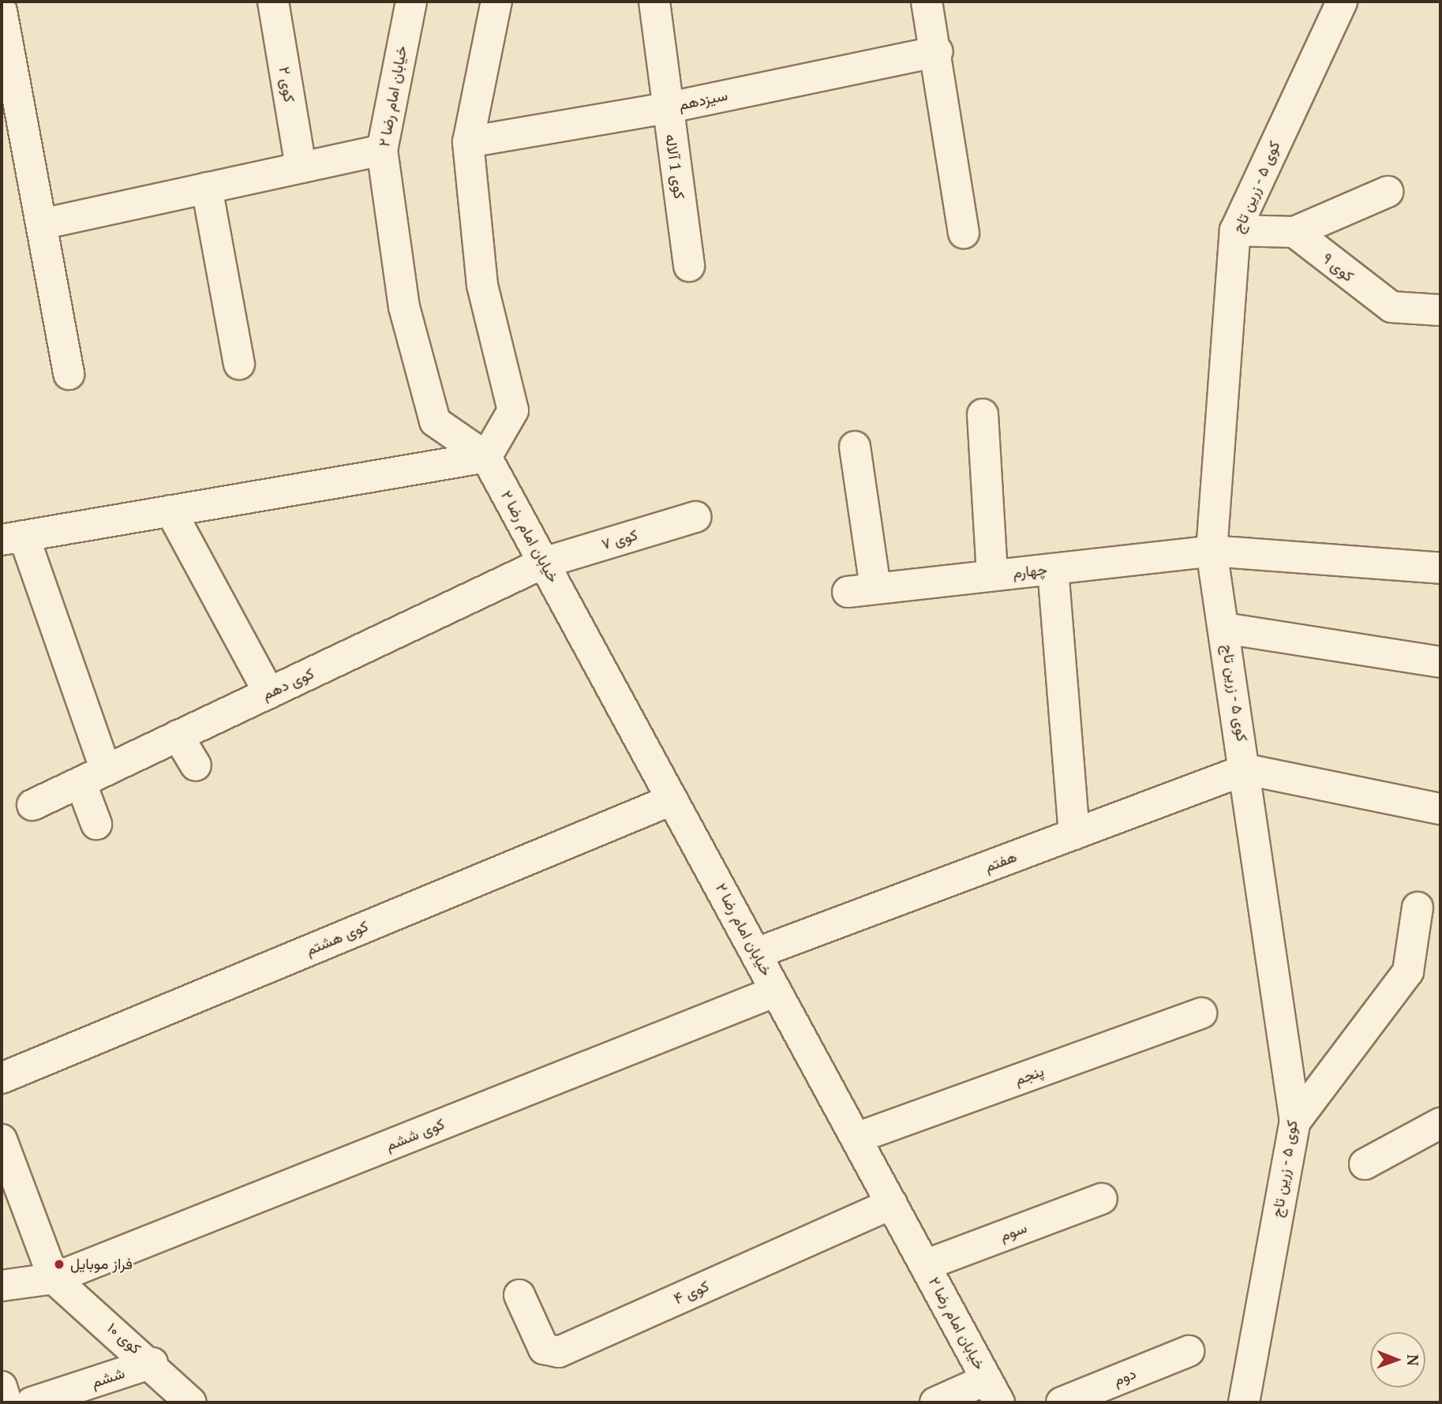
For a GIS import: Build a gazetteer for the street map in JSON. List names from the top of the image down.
{
  "streets": {
    "street": [
      "کوی ۲",
      "خیابان امام رضا ۲",
      "سیزدهم",
      "کوی 1 آلاله",
      "کوی ۵ - زرین تاج",
      "کوی ۹",
      "کوی ۷",
      "چهارم",
      "کوی دهم",
      "هفتم",
      "کوی هشتم",
      "پنجم",
      "کوی ششم",
      "سوم",
      "کوی ۴",
      "کوی ۱۰",
      "دوم",
      "ششم"
    ]
  },
  "crossings": [
    ["خیابان امام رضا ۲", "کوی ۷"],
    ["خیابان امام رضا ۲", "کوی دهم"],
    ["خیابان امام رضا ۲", "هفتم"],
    ["خیابان امام رضا ۲", "کوی هشتم"],
    ["خیابان امام رضا ۲", "پنجم"],
    ["خیابان امام رضا ۲", "کوی ششم"],
    ["خیابان امام رضا ۲", "سوم"],
    ["خیابان امام رضا ۲", "کوی ۴"],
    ["سیزدهم", "کوی 1 آلاله"],
    ["کوی ۵ - زرین تاج", "چهارم"],
    ["کوی ۵ - زرین تاج", "هفتم"],
    ["کوی ۷", "کوی دهم"],
    ["کوی ششم", "کوی ۱۰"],
    ["کوی ۱۰", "ششم"]
  ],
  "places": ["فراز موبایل"],
  "north": "right"
}
